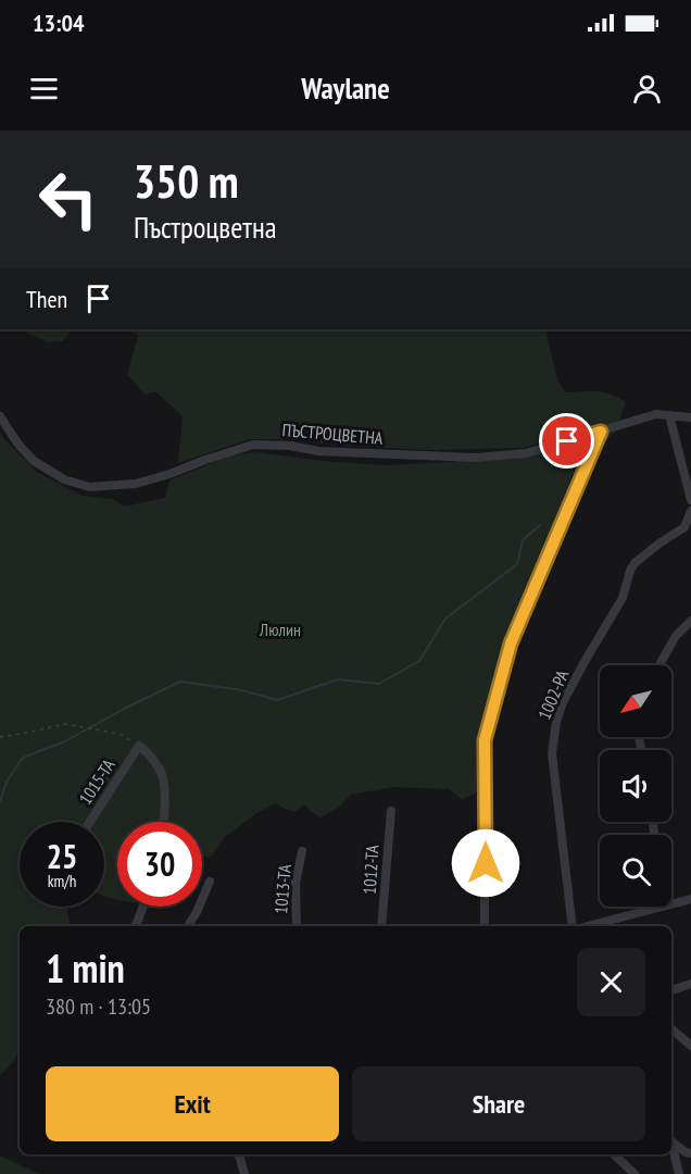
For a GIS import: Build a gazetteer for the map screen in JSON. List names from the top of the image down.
{
  "streets": {
    "street": [
      "ПЪСТРОЦВЕТНА",
      "1002-РА",
      "1015-ТА",
      "1012-ТА",
      "1013-ТА"
    ]
  },
  "parks": ["Люлин"],
  "north": "bottom left",
  "page": {
    "status": "13:04",
    "header": "Waylane",
    "turn": ["350 m", "Пъстроцветна"],
    "then": "Then",
    "speed": "25 km/h",
    "limit": "30",
    "heading": ["1 min", "380 m · 13:05"],
    "buttons": ["Exit", "Share"]
  }
}
